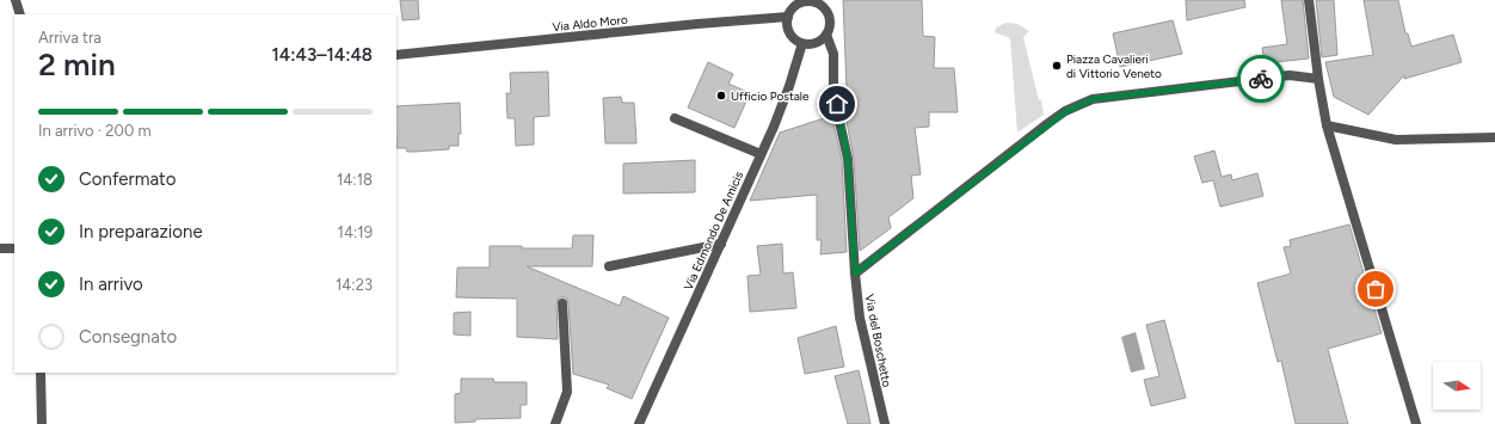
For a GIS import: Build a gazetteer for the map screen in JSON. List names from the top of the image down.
{
  "streets": {
    "street": ["Via Aldo Moro", "Via Edmondo De Amicis", "Via del Boschetto"]
  },
  "crossings": [
    ["Via Aldo Moro", "Via Edmondo De Amicis"],
    ["Via Aldo Moro", "Via del Boschetto"],
    ["Via Edmondo De Amicis", "Via del Boschetto"]
  ],
  "places": ["Piazza Cavalieri di Vittorio Veneto", "Ufficio Postale"],
  "north": "right",
  "page": {
    "heading": ["2 min", "Arriva tra", "14:43–14:48"],
    "bar": "In arrivo · 200 m",
    "list": [
      ["Confermato", "14:18"],
      ["In preparazione", "14:19"],
      ["In arrivo", "14:23"],
      "Consegnato"
    ]
  }
}
